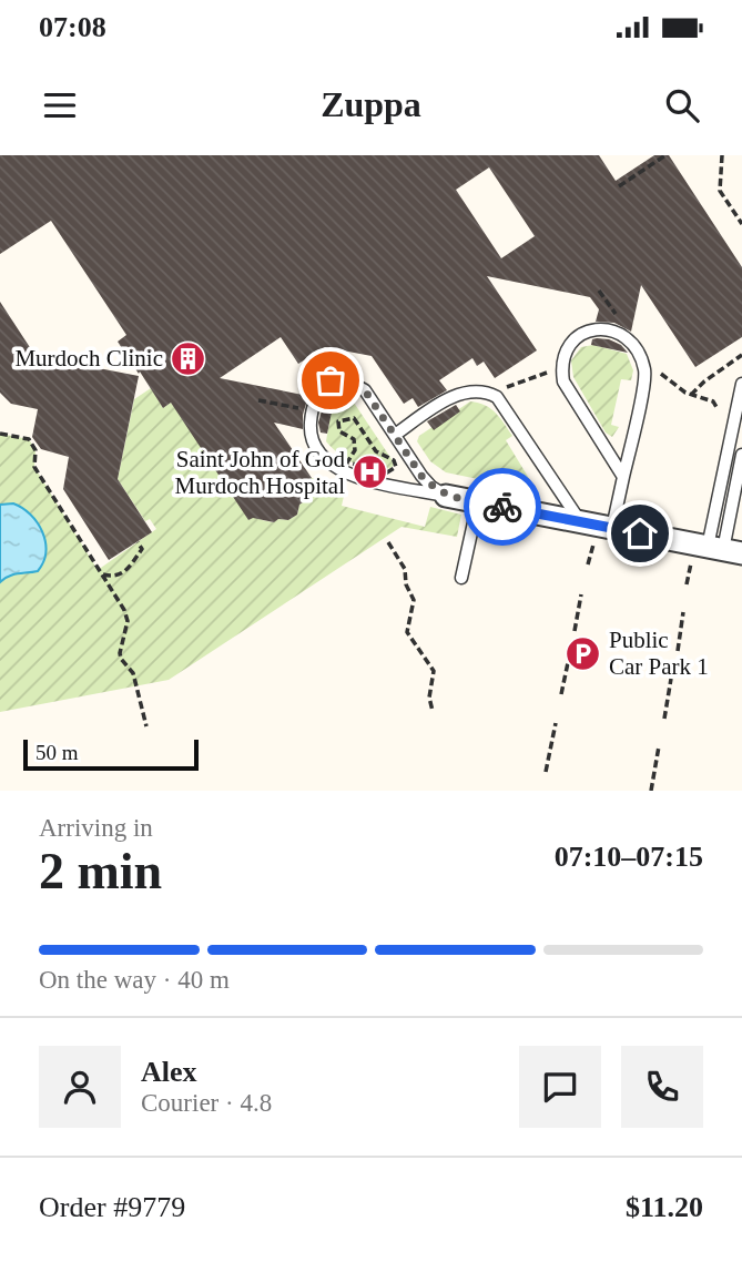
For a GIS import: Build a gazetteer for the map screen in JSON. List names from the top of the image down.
{
  "places": {
    "building": ["Murdoch Clinic"],
    "hospital": ["Saint John of God Murdoch Hospital"],
    "parking": ["Public Car Park 1"]
  },
  "scale_bar": "50 m",
  "page": {
    "status": "07:08",
    "header": "Zuppa",
    "scale": "50 m",
    "heading": ["2 min", "Arriving in", "07:10–07:15"],
    "panel": [
      "Alex",
      "Courier · 4.8",
      "Order #9779",
      "$11.20"
    ],
    "bar": "On the way · 40 m"
  }
}
